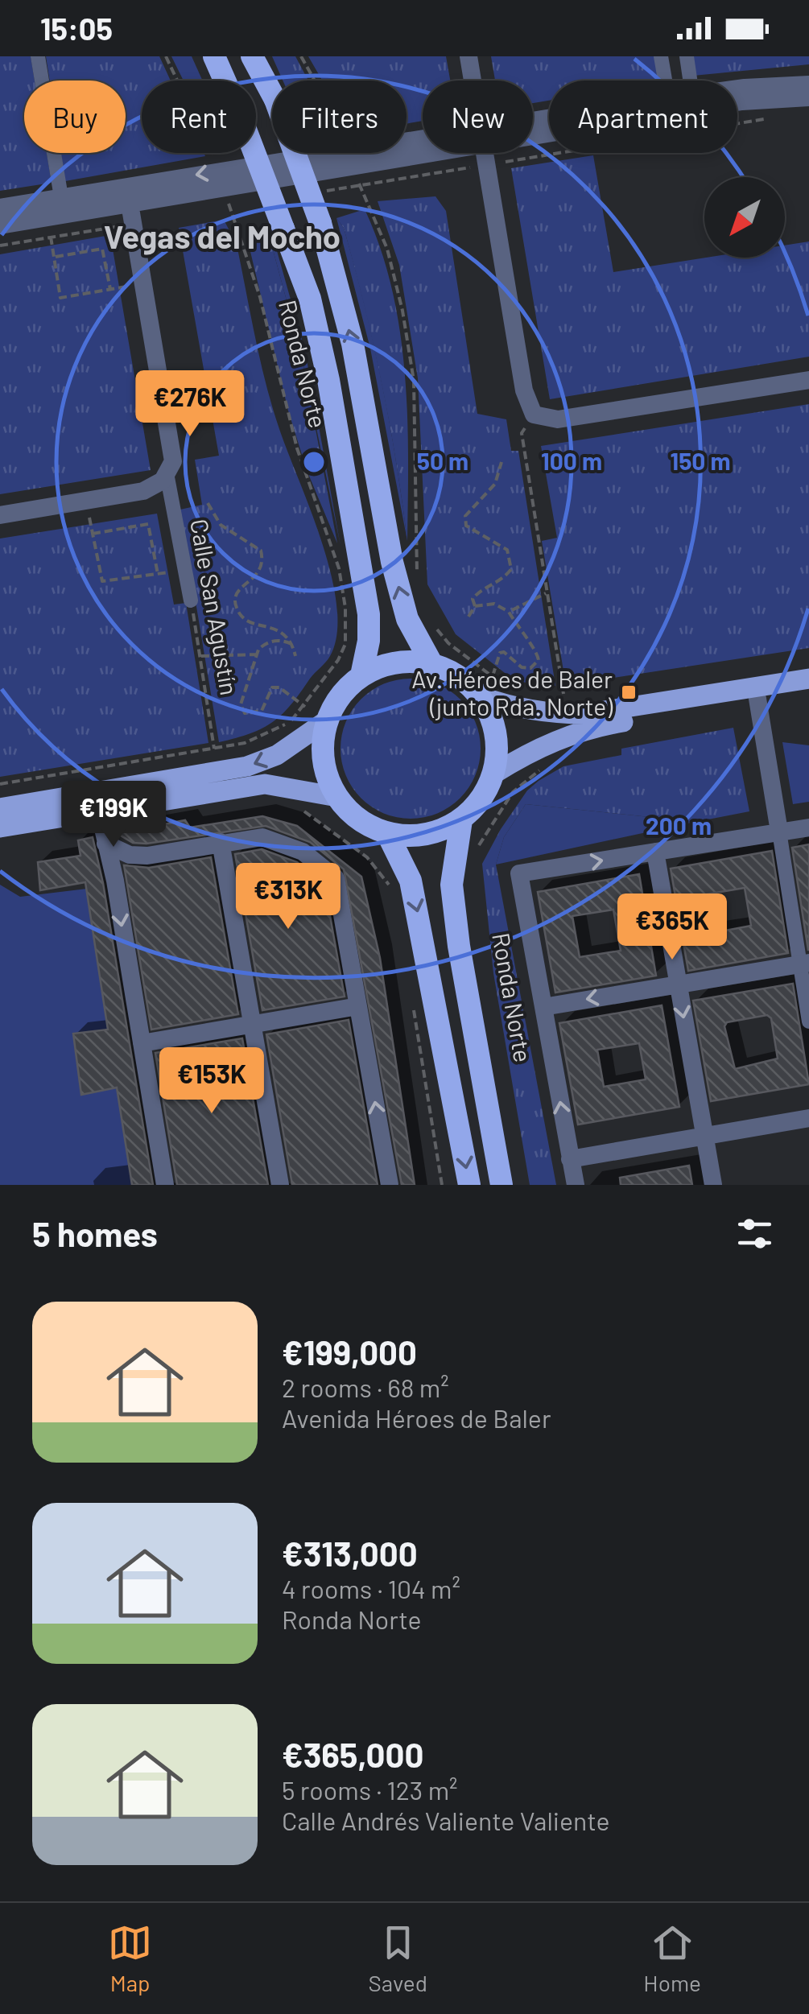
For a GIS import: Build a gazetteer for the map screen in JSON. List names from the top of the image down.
{
  "streets": {
    "highway": ["Ronda Norte"],
    "street": ["Calle San Agustín"]
  },
  "crossings": [
    ["Ronda Norte", "Calle San Agustín"]
  ],
  "districts": ["Vegas del Mocho"],
  "places": {
    "transit": ["Av. Héroes de Baler (junto Rda. Norte)"]
  },
  "north": "bottom left",
  "page": {
    "status": "15:05",
    "chip": [
      "Buy",
      "Rent",
      "Filters",
      "New",
      "Apartment"
    ],
    "price": [
      "€276K",
      "€199K",
      "€313K",
      "€365K",
      "€153K"
    ],
    "heading": "5 homes",
    "list": [
      {
        "name": "€199,000",
        "note": "2 rooms · 68 m² · Avenida Héroes de Baler"
      },
      {
        "name": "€313,000",
        "note": "4 rooms · 104 m² · Ronda Norte"
      },
      {
        "name": "€365,000",
        "note": "5 rooms · 123 m² · Calle Andrés Valiente Valiente"
      }
    ],
    "tabs": ["Map", "Saved", "Home"]
  },
  "rings": [
    "50 m",
    "100 m",
    "150 m",
    "200 m"
  ]
}
